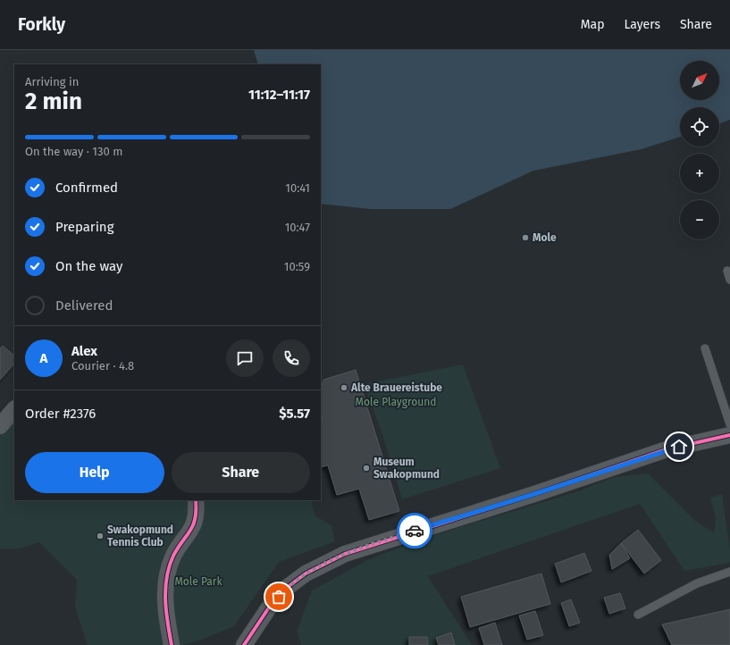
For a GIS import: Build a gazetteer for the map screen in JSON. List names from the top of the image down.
{
  "parks": ["Mole Playground", "Mole Park"],
  "places": [
    "Mole",
    "Alte Brauereistube",
    "Museum Swakopmund",
    "Swakopmund Tennis Club"
  ],
  "north": "top right",
  "page": {
    "header": "Forkly",
    "nav": ["Map", "Layers", "Share"],
    "map_buttons": ["+", "−"],
    "heading": ["2 min", "Arriving in", "11:12–11:17"],
    "panel": [
      "Alex",
      "Courier · 4.8",
      "Order #2376",
      "$5.57"
    ],
    "bar": "On the way · 130 m",
    "list": [
      ["Confirmed", "10:41"],
      ["Preparing", "10:47"],
      ["On the way", "10:59"],
      "Delivered"
    ],
    "round": "A",
    "buttons": ["Help", "Share"]
  }
}
